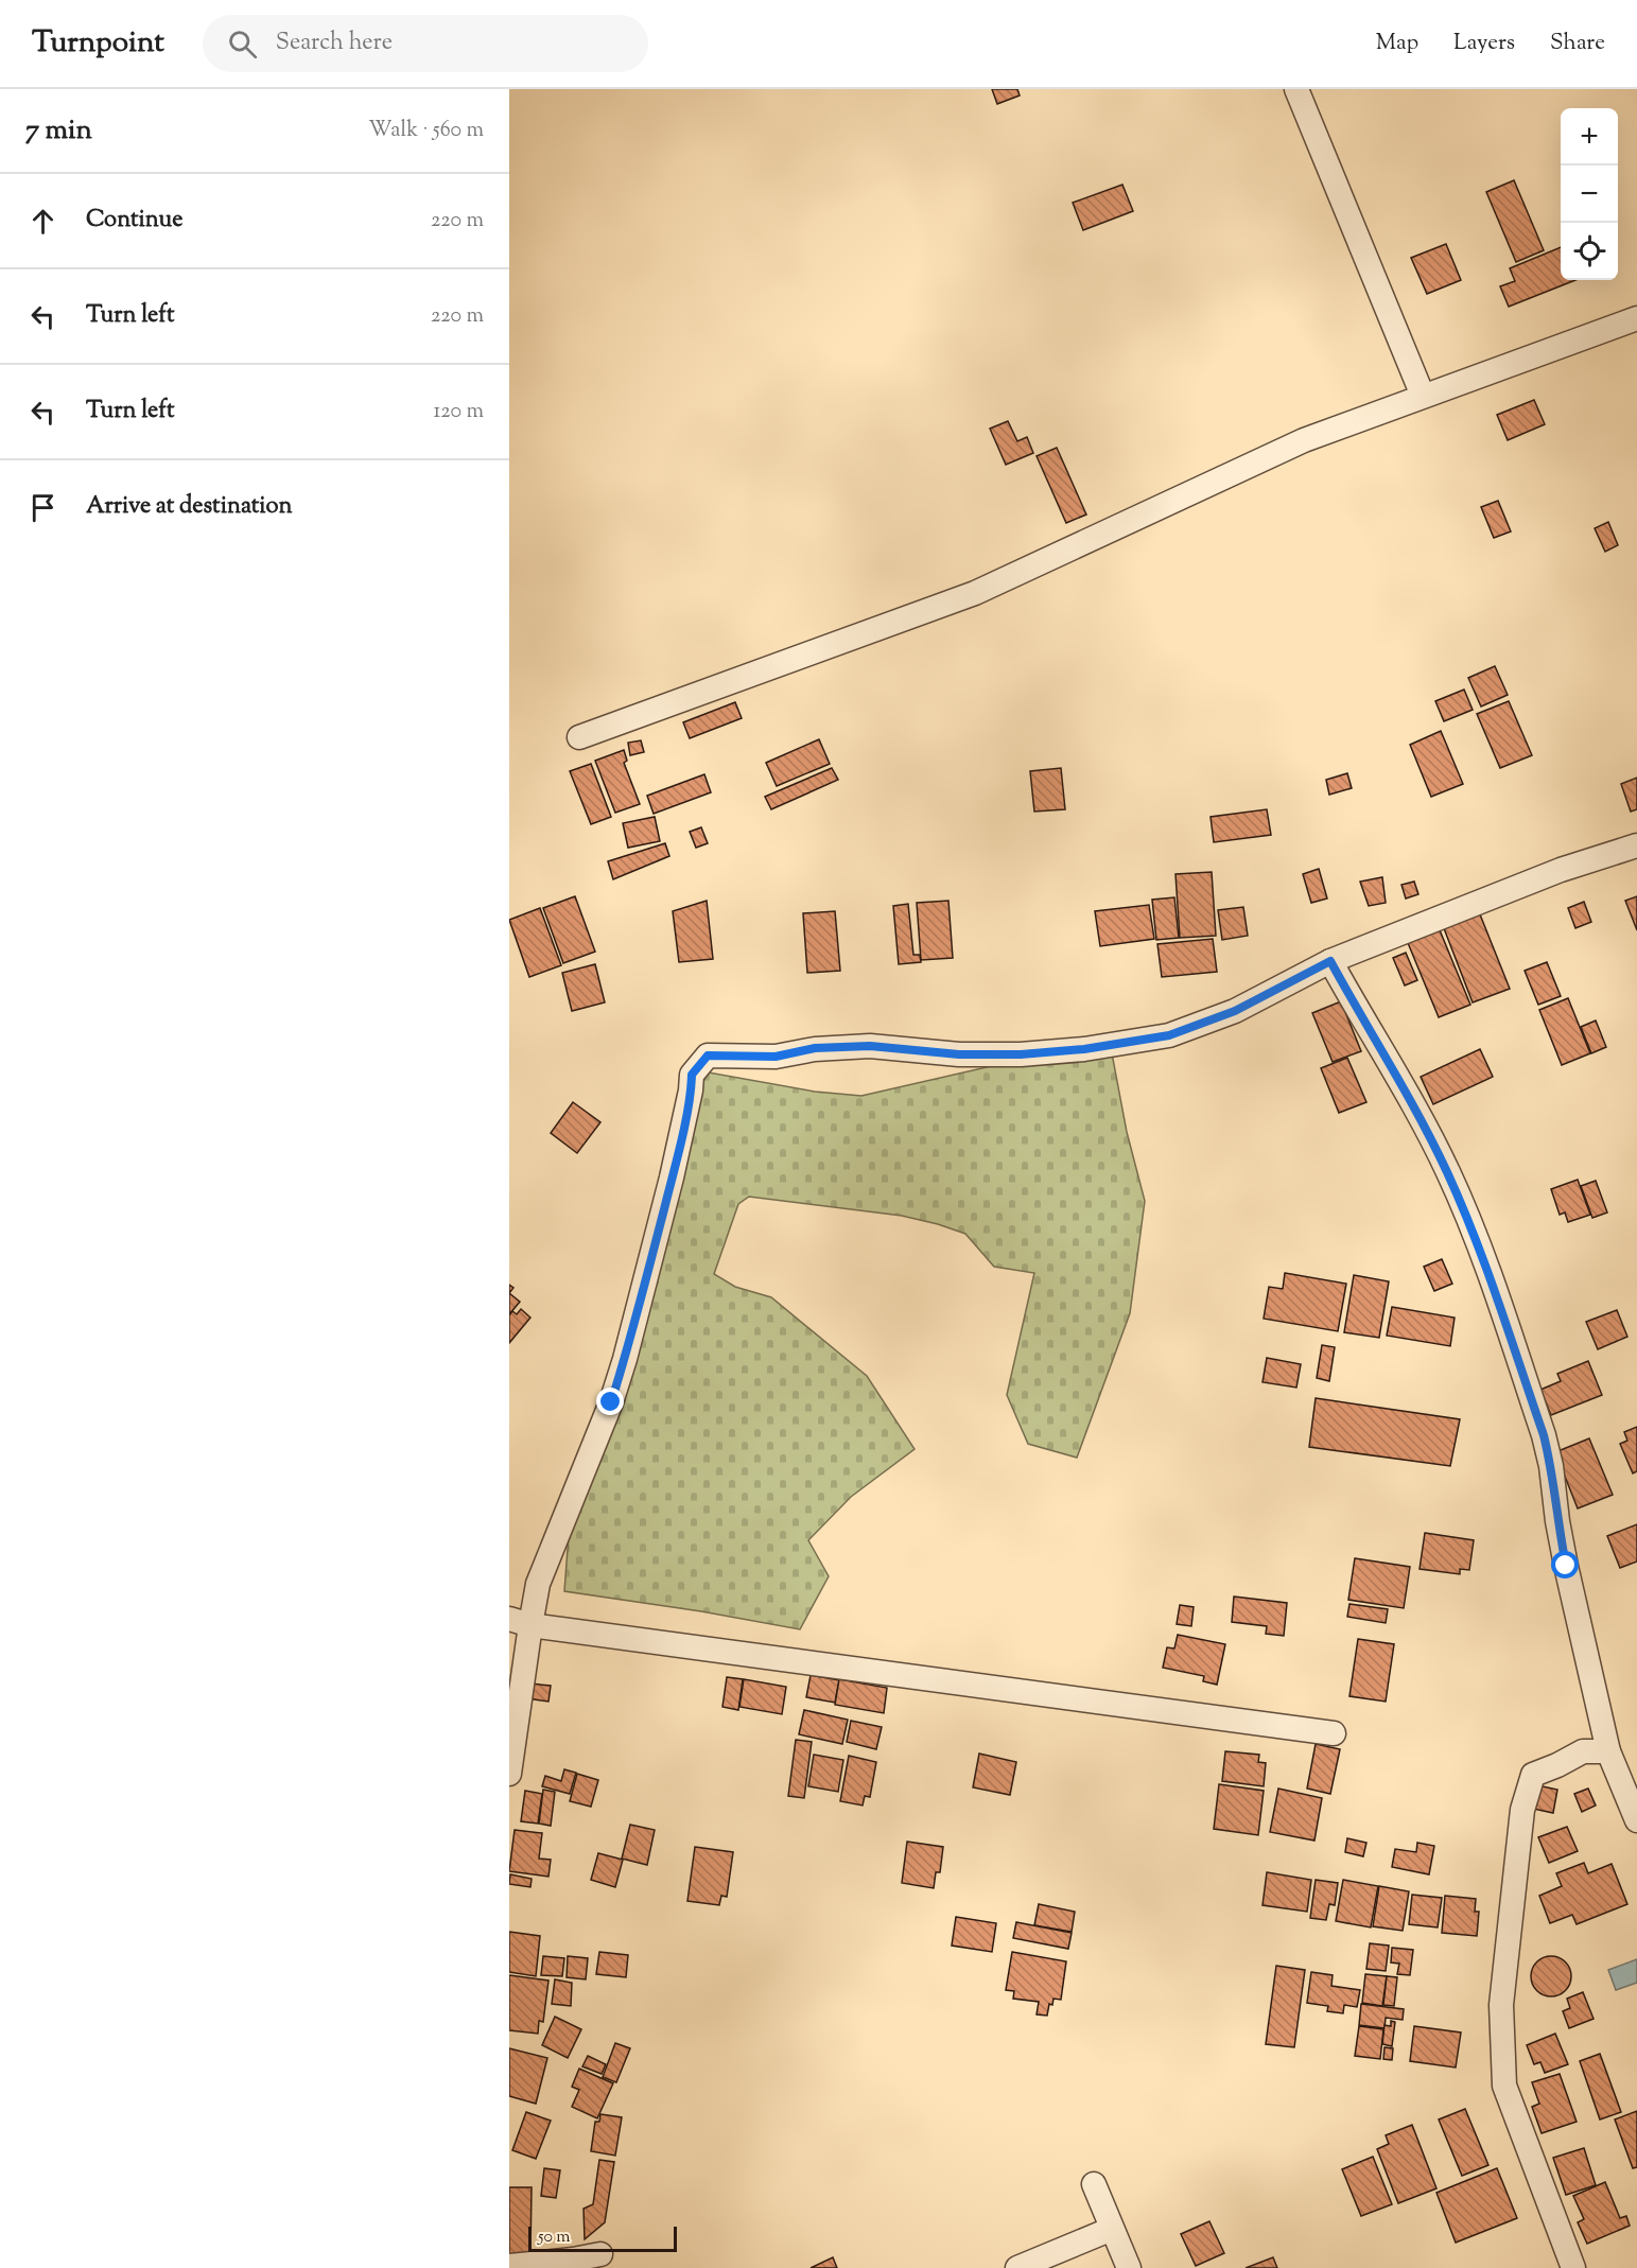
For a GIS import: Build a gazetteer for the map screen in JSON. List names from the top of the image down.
{
  "scale_bar": "50 m",
  "page": {
    "header": "Turnpoint",
    "search": "Search here",
    "nav": ["Map", "Layers", "Share"],
    "heading": ["7 min", "Walk · 560 m"],
    "map_buttons": ["+", "−"],
    "list": [
      ["Continue", "220 m"],
      ["Turn left", "220 m"],
      ["Turn left", "120 m"],
      "Arrive at destination"
    ],
    "scale": "50 m"
  }
}
